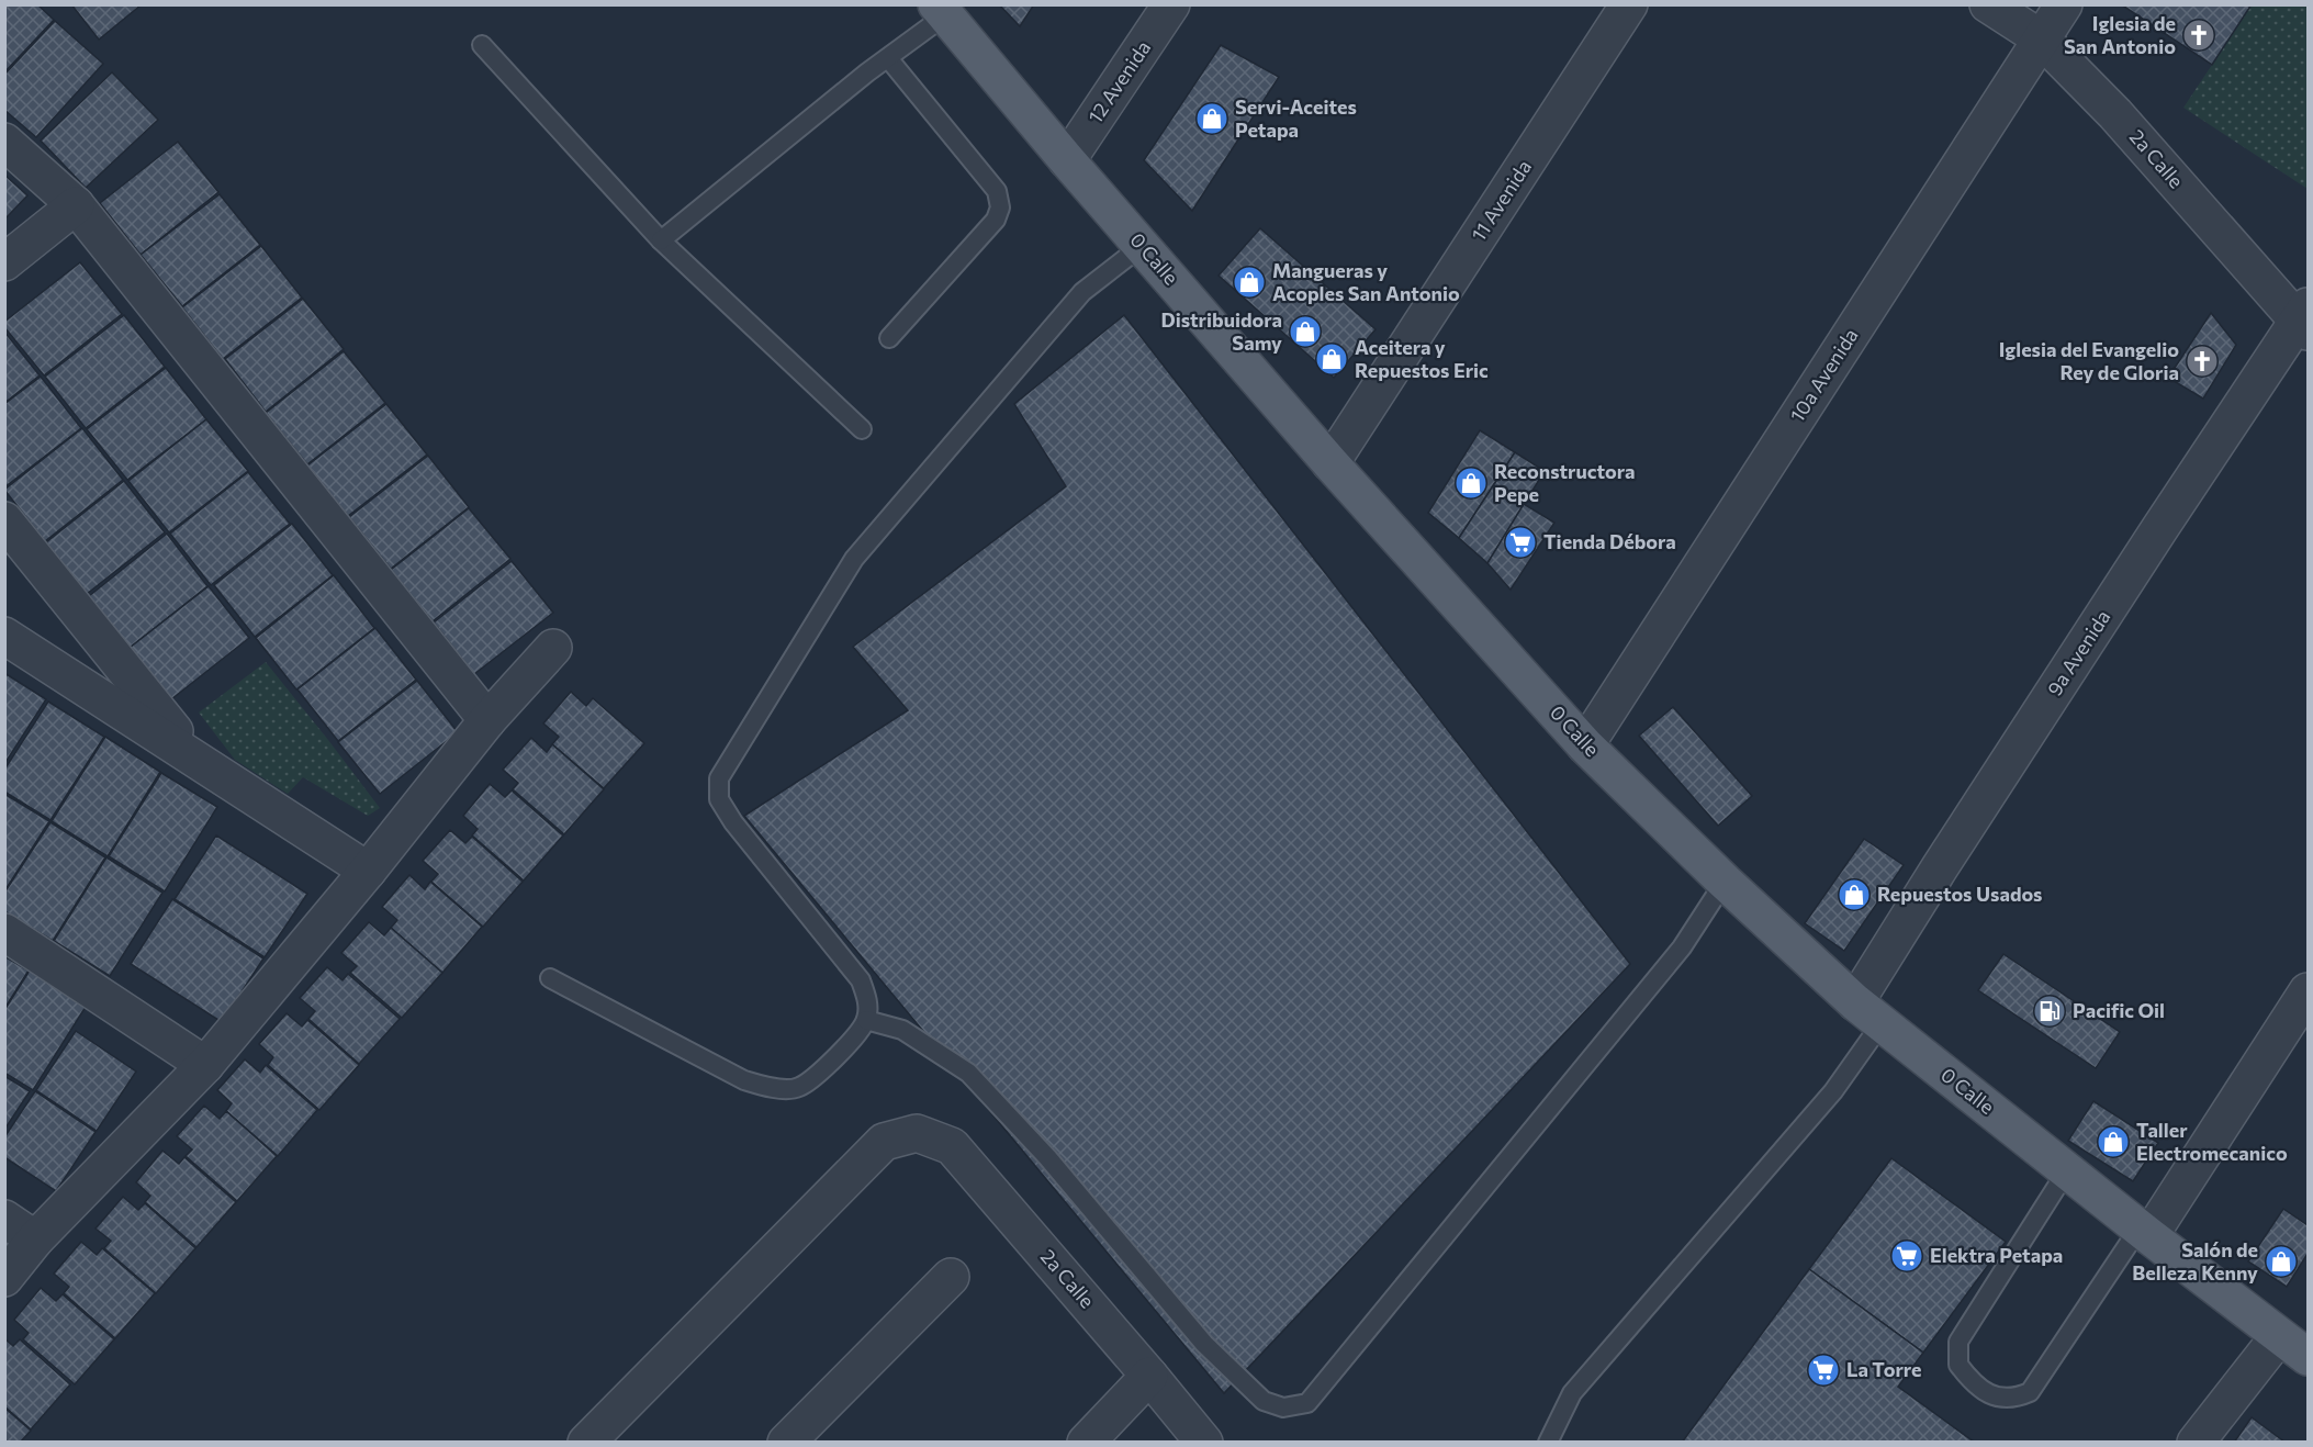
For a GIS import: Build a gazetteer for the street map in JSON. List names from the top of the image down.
{
  "streets": {
    "main road": ["0 Calle"],
    "street": [
      "12 Avenida",
      "2a Calle",
      "11 Avenida",
      "10a Avenida",
      "9a Avenida"
    ]
  },
  "crossings": [
    ["12 Avenida", "0 Calle"],
    ["2a Calle", "10a Avenida"],
    ["2a Calle", "9a Avenida"],
    ["11 Avenida", "0 Calle"],
    ["0 Calle", "10a Avenida"],
    ["0 Calle", "9a Avenida"]
  ],
  "places": {
    "church": ["Iglesia de San Antonio", "Iglesia del Evangelio Rey de Gloria"],
    "shop": [
      "Servi-Aceites Petapa",
      "Mangueras y Acoples San Antonio",
      "Distribuidora Samy",
      "Aceitera y Repuestos Eric",
      "Reconstructora Pepe",
      "Repuestos Usados",
      "Taller Electromecanico",
      "Salón de Belleza Kenny"
    ],
    "supermarket": ["Tienda Débora", "Elektra Petapa", "La Torre"],
    "fuel station": ["Pacific Oil"]
  }
}
